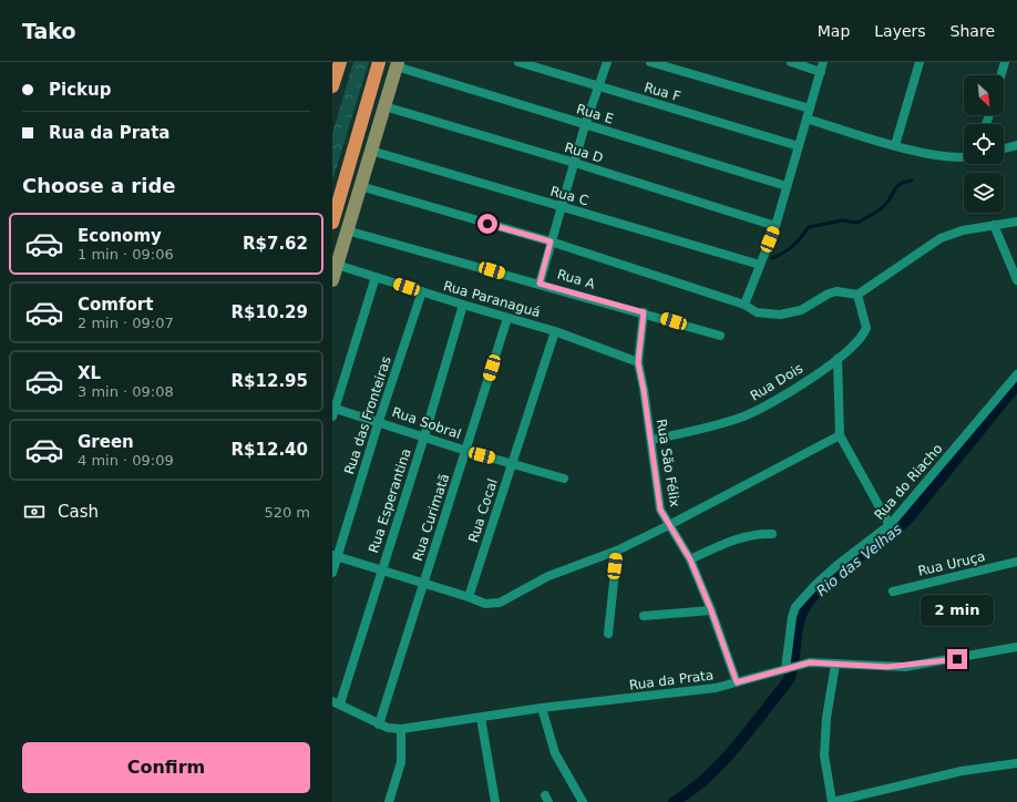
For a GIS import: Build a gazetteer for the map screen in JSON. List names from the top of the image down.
{
  "streets": {
    "street": [
      "Rua F",
      "Rua E",
      "Rua D",
      "Rua C",
      "Rua A",
      "Rua Paranaguá",
      "Rua Dois",
      "Rua das Fronteiras",
      "Rua Sobral",
      "Rua São Félix",
      "Rua do Riacho",
      "Rua Esperantina",
      "Rua Cocal",
      "Rua Curimatã",
      "Rua Uruça",
      "Rua da Prata"
    ]
  },
  "crossings": [
    ["Rua A", "Rua São Félix"],
    ["Rua Paranaguá", "Rua das Fronteiras"],
    ["Rua Paranaguá", "Rua São Félix"],
    ["Rua Paranaguá", "Rua Esperantina"],
    ["Rua Paranaguá", "Rua Cocal"],
    ["Rua Paranaguá", "Rua Curimatã"],
    ["Rua Dois", "Rua São Félix"],
    ["Rua das Fronteiras", "Rua Sobral"],
    ["Rua Sobral", "Rua Esperantina"],
    ["Rua Sobral", "Rua Cocal"],
    ["Rua Sobral", "Rua Curimatã"],
    ["Rua São Félix", "Rua da Prata"],
    ["Rua do Riacho", "Rua da Prata"],
    ["Rua Esperantina", "Rua da Prata"],
    ["Rua Curimatã", "Rua da Prata"]
  ],
  "water": ["Rio das Velhas"],
  "north": "bottom right",
  "page": {
    "header": "Tako",
    "nav": ["Map", "Layers", "Share"],
    "banner": ["Pickup", "Rua da Prata"],
    "heading": "Choose a ride",
    "list": [
      {
        "name": "Economy",
        "note": "1 min · 09:06",
        "value": "R$7.62"
      },
      {
        "name": "Comfort",
        "note": "2 min · 09:07",
        "value": "R$10.29"
      },
      {
        "name": "XL",
        "note": "3 min · 09:08",
        "value": "R$12.95"
      },
      {
        "name": "Green",
        "note": "4 min · 09:09",
        "value": "R$12.40"
      }
    ],
    "pay": ["Cash", "520 m"],
    "bubble": "2 min",
    "buttons": "Confirm"
  }
}
